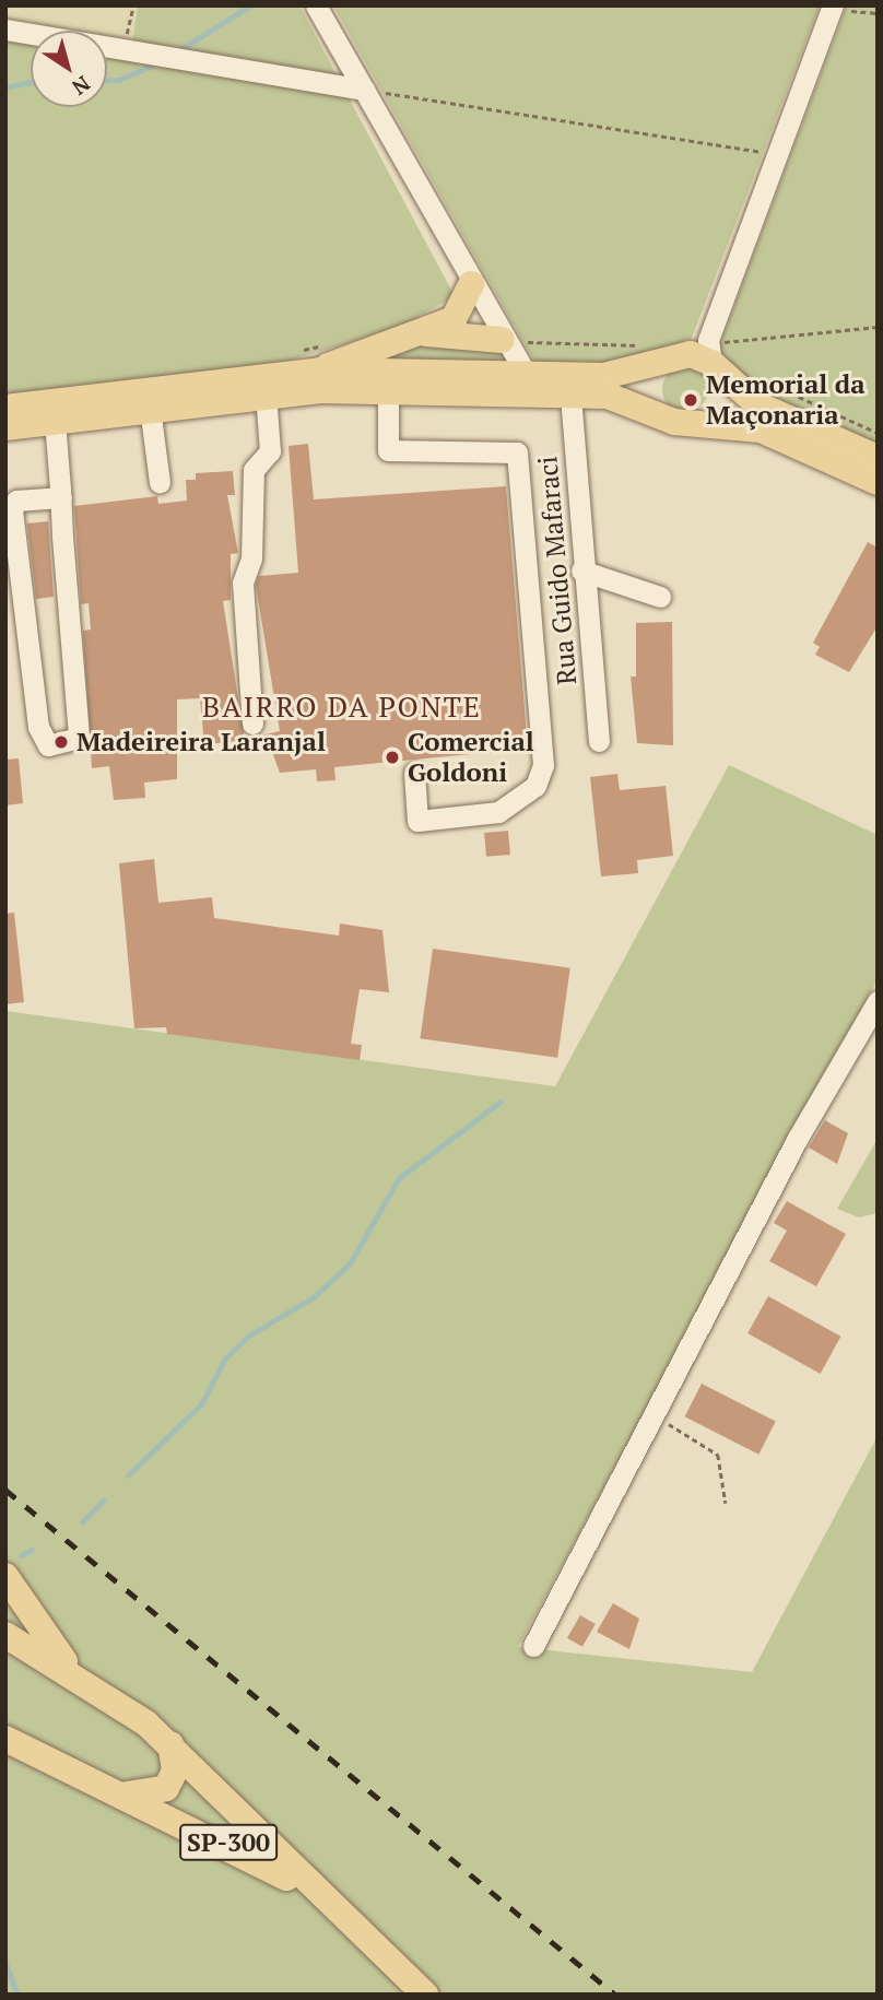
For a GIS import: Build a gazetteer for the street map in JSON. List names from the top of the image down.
{
  "streets": {
    "main road": ["SP-300"],
    "street": ["Rua Guido Mafaraci"]
  },
  "districts": ["BAIRRO DA PONTE"],
  "places": ["Memorial da Maçonaria", "Madeireira Laranjal", "Comercial Goldoni"],
  "north": "bottom right"
}
